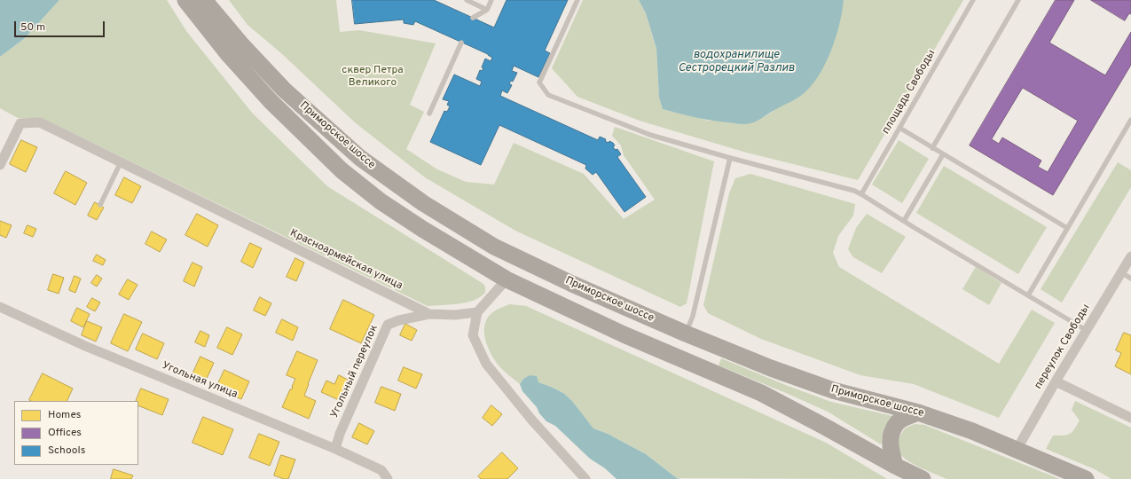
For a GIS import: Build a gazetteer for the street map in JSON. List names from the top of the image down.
{
  "streets": {
    "highway": ["Приморское шоссе"],
    "street": [
      "Красноармейская улица",
      "переулок Свободы",
      "Угольный переулок",
      "Угольная улица"
    ],
    "lane": ["площадь Свободы"]
  },
  "crossings": [
    ["Приморское шоссе", "переулок Свободы"],
    ["Красноармейская улица", "Угольный переулок"],
    ["Угольный переулок", "Угольная улица"]
  ],
  "water": ["водохранилище Сестрорецкий Разлив"],
  "parks": ["сквер Петра Великого"],
  "legend": ["Homes", "Offices", "Schools"],
  "scale_bar": "50 m"
}
